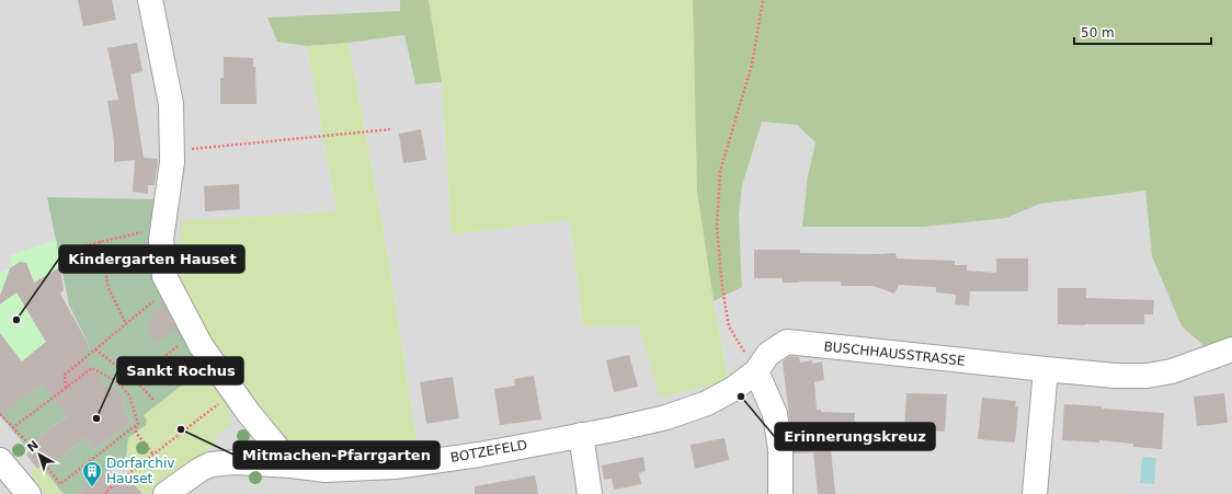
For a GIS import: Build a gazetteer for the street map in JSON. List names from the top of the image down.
{
  "streets": {
    "street": ["BUSCHHAUSSTRASSE", "BOTZEFELD"]
  },
  "crossings": [
    ["BUSCHHAUSSTRASSE", "BOTZEFELD"]
  ],
  "places": {
    "other": [
      "Kindergarten Hauset",
      "Erinnerungskreuz",
      "Sankt Rochus",
      "Mitmachen-Pfarrgarten"
    ],
    "building": ["Dorfarchiv Hauset"]
  },
  "scale_bar": "50 m",
  "north": "top left"
}
